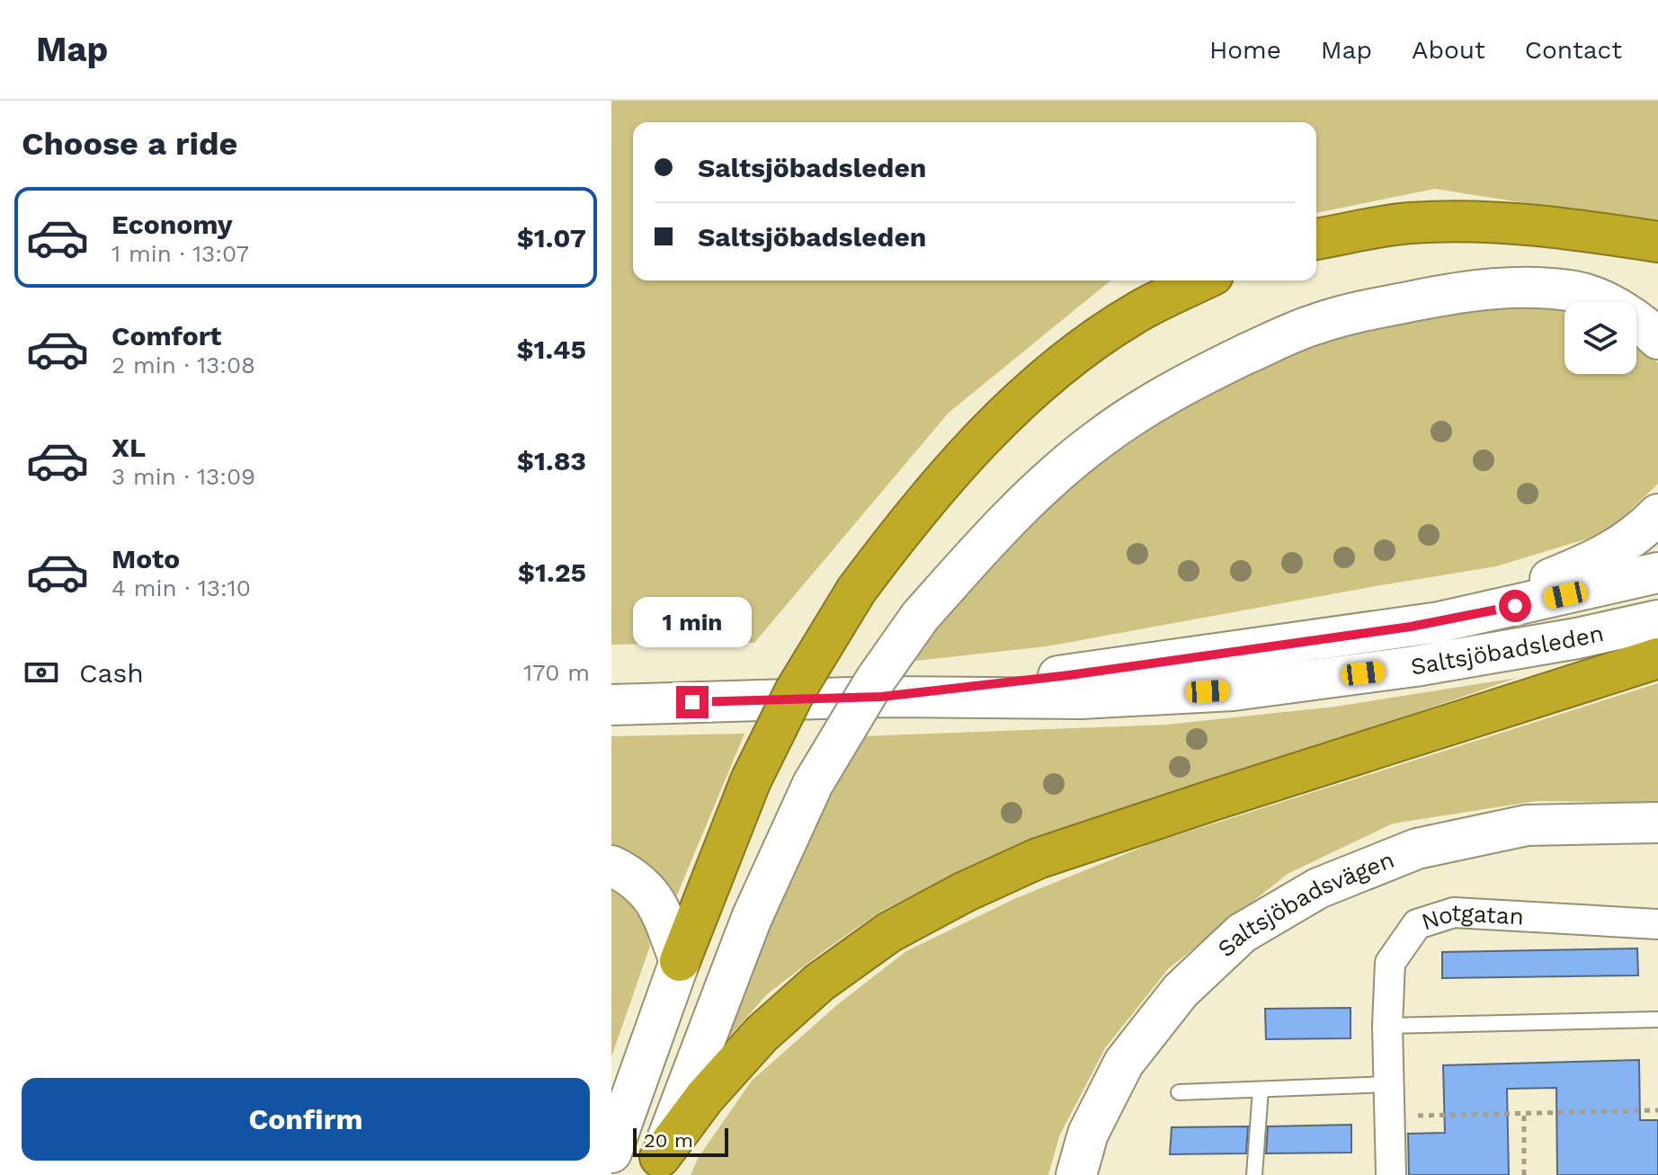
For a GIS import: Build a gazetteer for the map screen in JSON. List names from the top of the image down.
{
  "streets": {
    "main road": ["Saltsjöbadsleden", "Saltsjöbadsvägen"],
    "street": ["Notgatan"]
  },
  "scale_bar": "20 m",
  "page": {
    "header": "Map",
    "nav": [
      "Home",
      "Map",
      "About",
      "Contact"
    ],
    "heading": "Choose a ride",
    "banner": ["Saltsjöbadsleden", "Saltsjöbadsleden"],
    "list": [
      {
        "name": "Economy",
        "note": "1 min · 13:07",
        "value": "$1.07"
      },
      {
        "name": "Comfort",
        "note": "2 min · 13:08",
        "value": "$1.45"
      },
      {
        "name": "XL",
        "note": "3 min · 13:09",
        "value": "$1.83"
      },
      {
        "name": "Moto",
        "note": "4 min · 13:10",
        "value": "$1.25"
      }
    ],
    "bubble": "1 min",
    "pay": ["Cash", "170 m"],
    "buttons": "Confirm",
    "scale": "20 m"
  }
}
